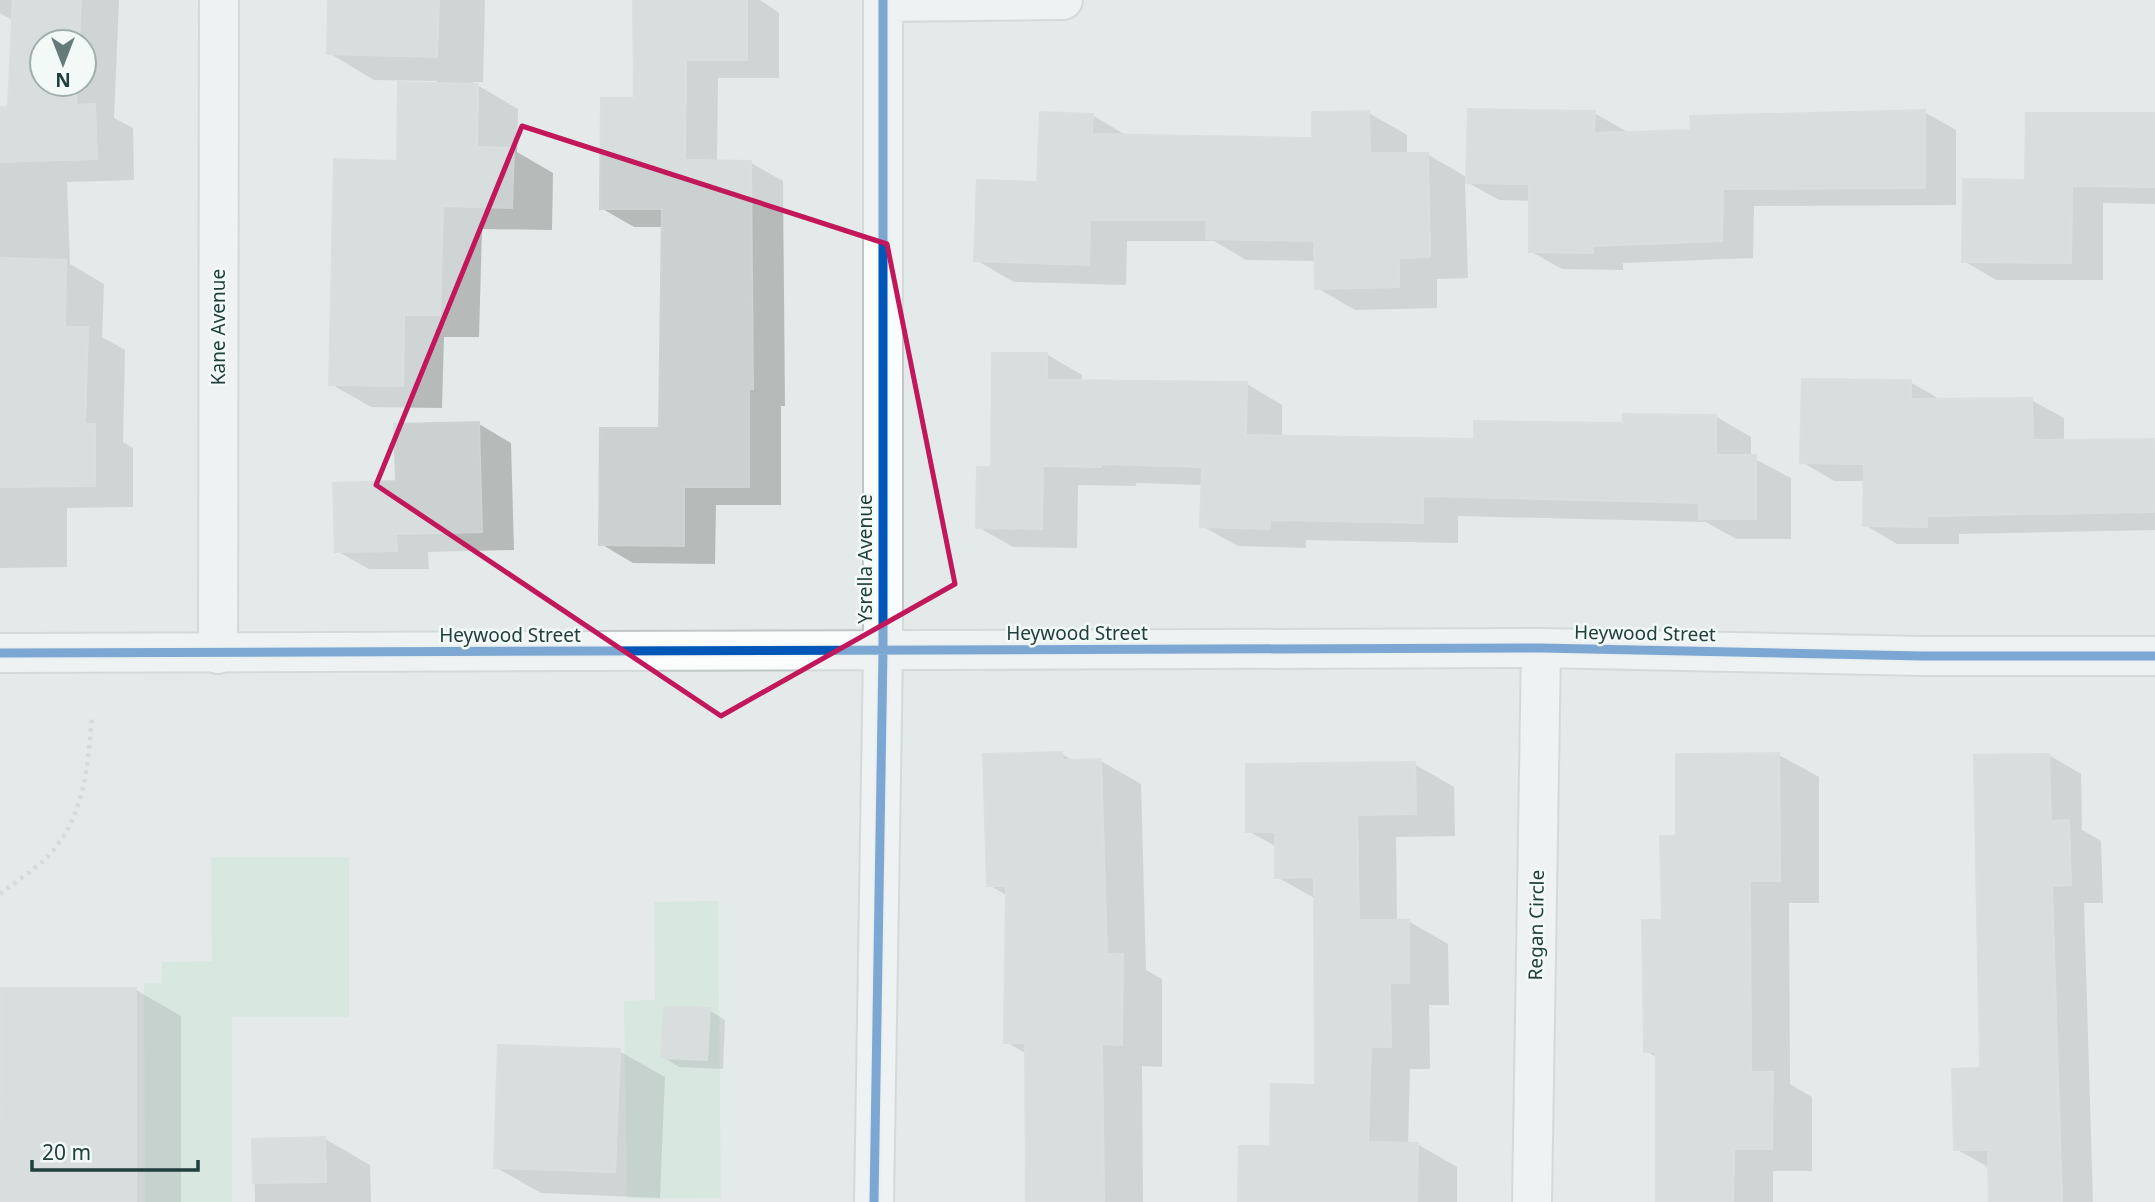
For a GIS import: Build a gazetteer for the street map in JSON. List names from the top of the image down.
{
  "streets": {
    "street": [
      "Kane Avenue",
      "Ysrella Avenue",
      "Heywood Street",
      "Regan Circle"
    ]
  },
  "crossings": [
    ["Kane Avenue", "Heywood Street"],
    ["Ysrella Avenue", "Heywood Street"],
    ["Heywood Street", "Regan Circle"]
  ],
  "scale_bar": "20 m",
  "north": "bottom"
}
